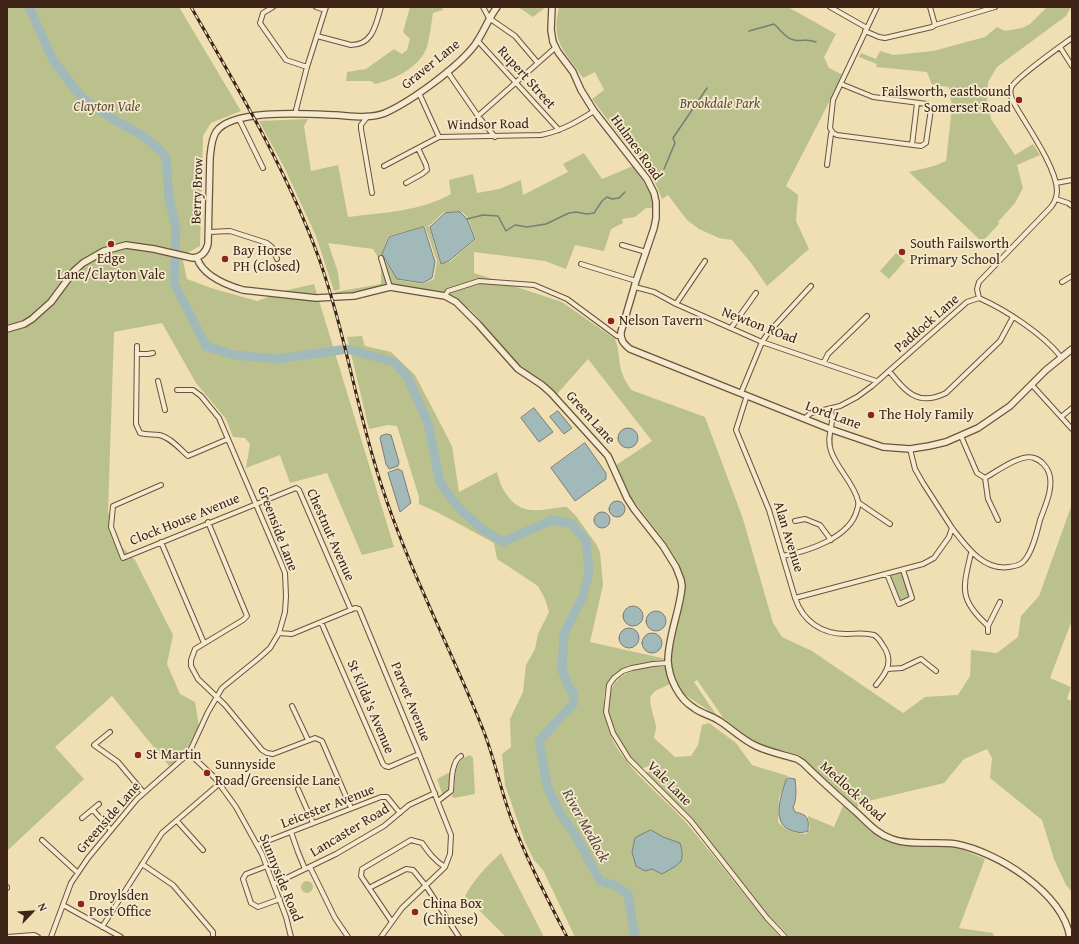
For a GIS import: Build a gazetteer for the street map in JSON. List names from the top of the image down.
{
  "streets": {
    "street": [
      "Graver Lane",
      "Rupert Street",
      "Windsor Road",
      "Hulmes Road",
      "Berry Brow",
      "Paddock Lane",
      "Newton ROad",
      "Lord Lane",
      "Green Lane",
      "Clock House Avenue",
      "Greenside Lane",
      "Chestnut Avenue",
      "Alan Avenue",
      "Parvet Avenue",
      "St Kilda's Avenue",
      "Vale Lane",
      "Medlock Road",
      "Leicester Avenue",
      "Lancaster Road",
      "Sunnyside Road"
    ]
  },
  "crossings": [
    ["Graver Lane", "Rupert Street"],
    ["Graver Lane", "Berry Brow"],
    ["Rupert Street", "Windsor Road"],
    ["Windsor Road", "Hulmes Road"],
    ["Hulmes Road", "Newton ROad"],
    ["Hulmes Road", "Lord Lane"],
    ["Paddock Lane", "Newton ROad"],
    ["Paddock Lane", "Lord Lane"],
    ["Lord Lane", "Alan Avenue"],
    ["Green Lane", "Vale Lane"],
    ["Green Lane", "Medlock Road"],
    ["Clock House Avenue", "Greenside Lane"],
    ["Clock House Avenue", "Chestnut Avenue"],
    ["Greenside Lane", "Chestnut Avenue"],
    ["Greenside Lane", "Sunnyside Road"],
    ["Chestnut Avenue", "Parvet Avenue"],
    ["Parvet Avenue", "St Kilda's Avenue"],
    ["Parvet Avenue", "Lancaster Road"],
    ["Vale Lane", "Medlock Road"],
    ["Leicester Avenue", "Lancaster Road"],
    ["Leicester Avenue", "Sunnyside Road"],
    ["Lancaster Road", "Sunnyside Road"]
  ],
  "water": ["River Medlock"],
  "parks": ["Brookdale Park", "Clayton Vale"],
  "places": [
    "Failsworth, eastbound Somerset Road",
    "Edge Lane/Clayton Vale",
    "South Failsworth Primary School",
    "Bay Horse PH (Closed)",
    "Nelson Tavern",
    "The Holy Family",
    "St Martin",
    "Sunnyside Road/Greenside Lane",
    "Droylsden Post Office",
    "China Box (Chinese)"
  ],
  "north": "top right"
}
